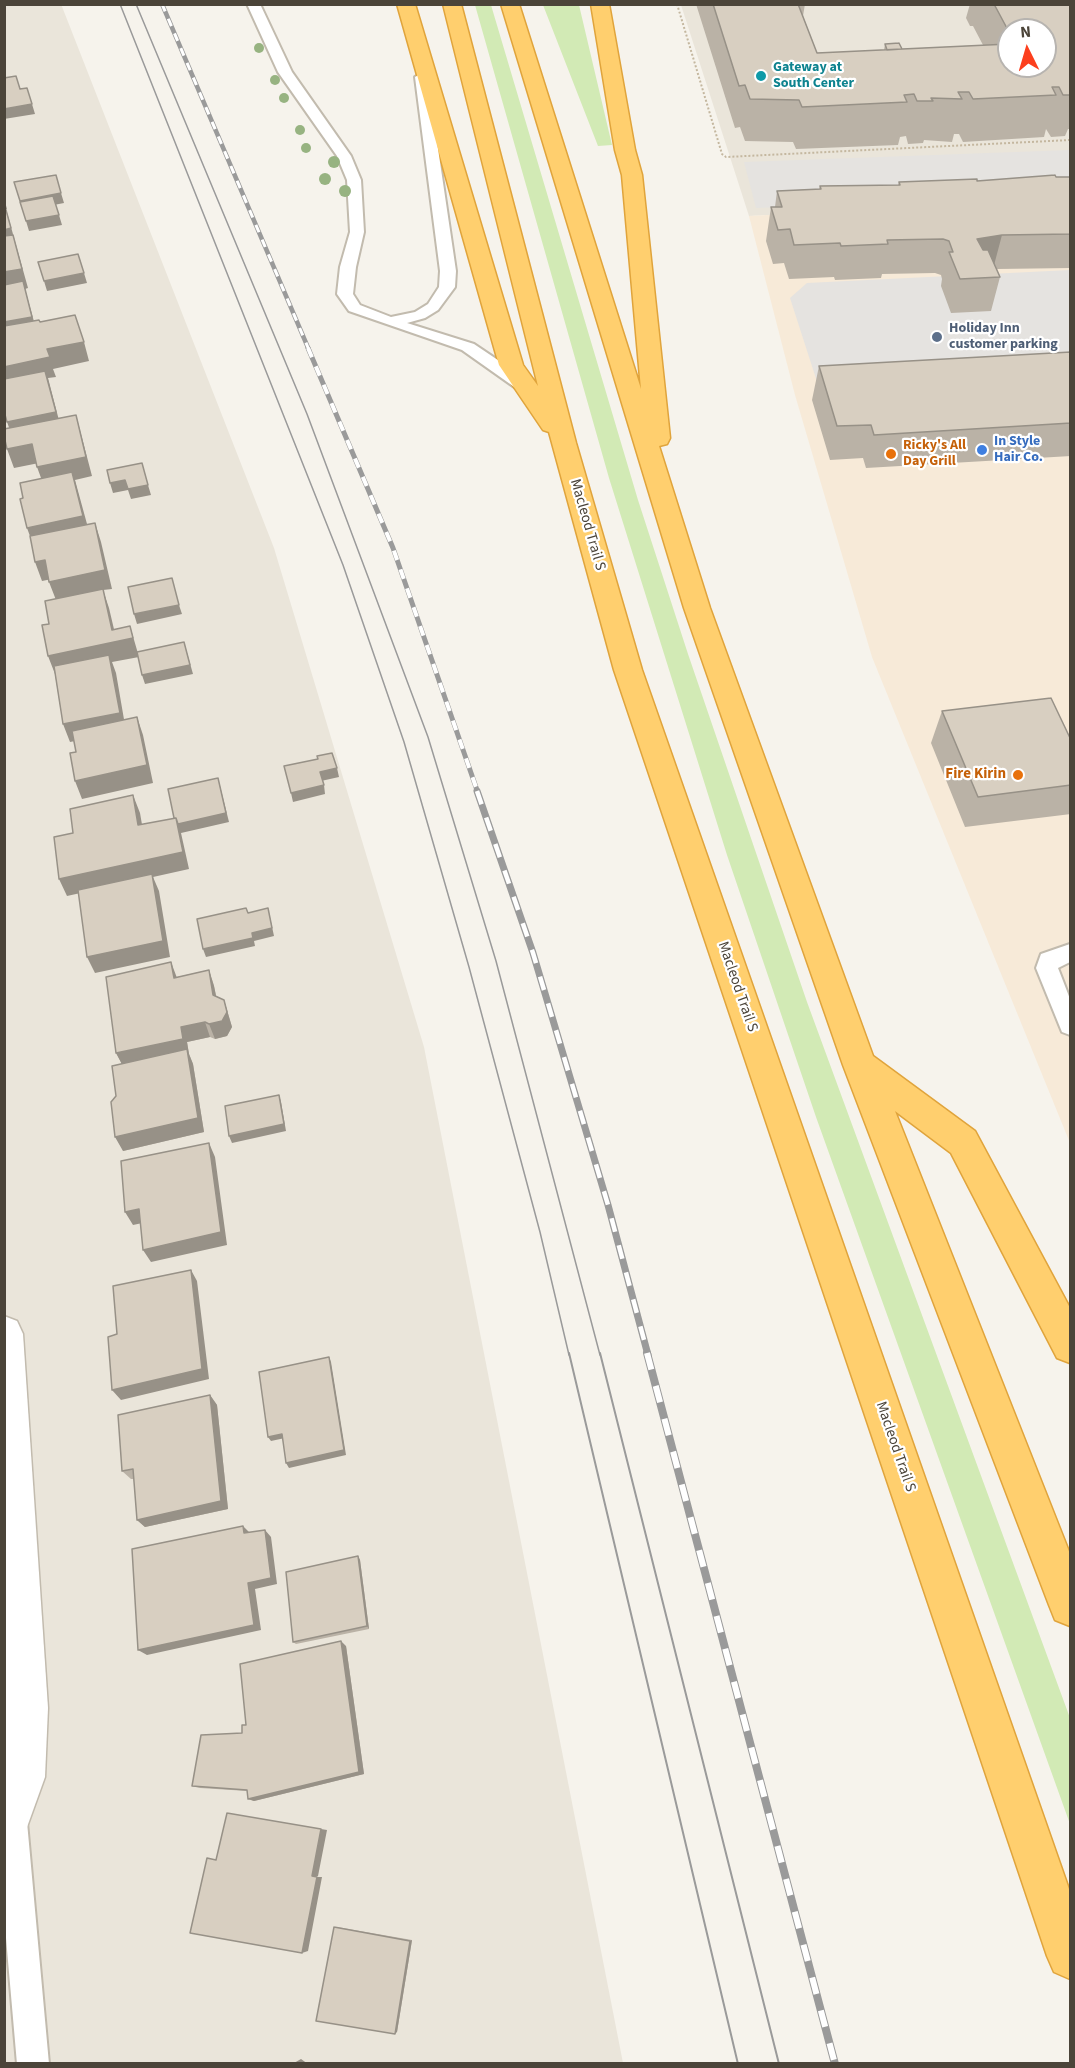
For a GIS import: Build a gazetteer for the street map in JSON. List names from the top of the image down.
{
  "streets": {
    "highway": ["Macleod Trail S"]
  },
  "places": [
    "Gateway at South Center",
    "Holiday Inn customer parking",
    "In Style Hair Co.",
    "Ricky's All Day Grill",
    "Fire Kirin"
  ],
  "north": "top"
}
